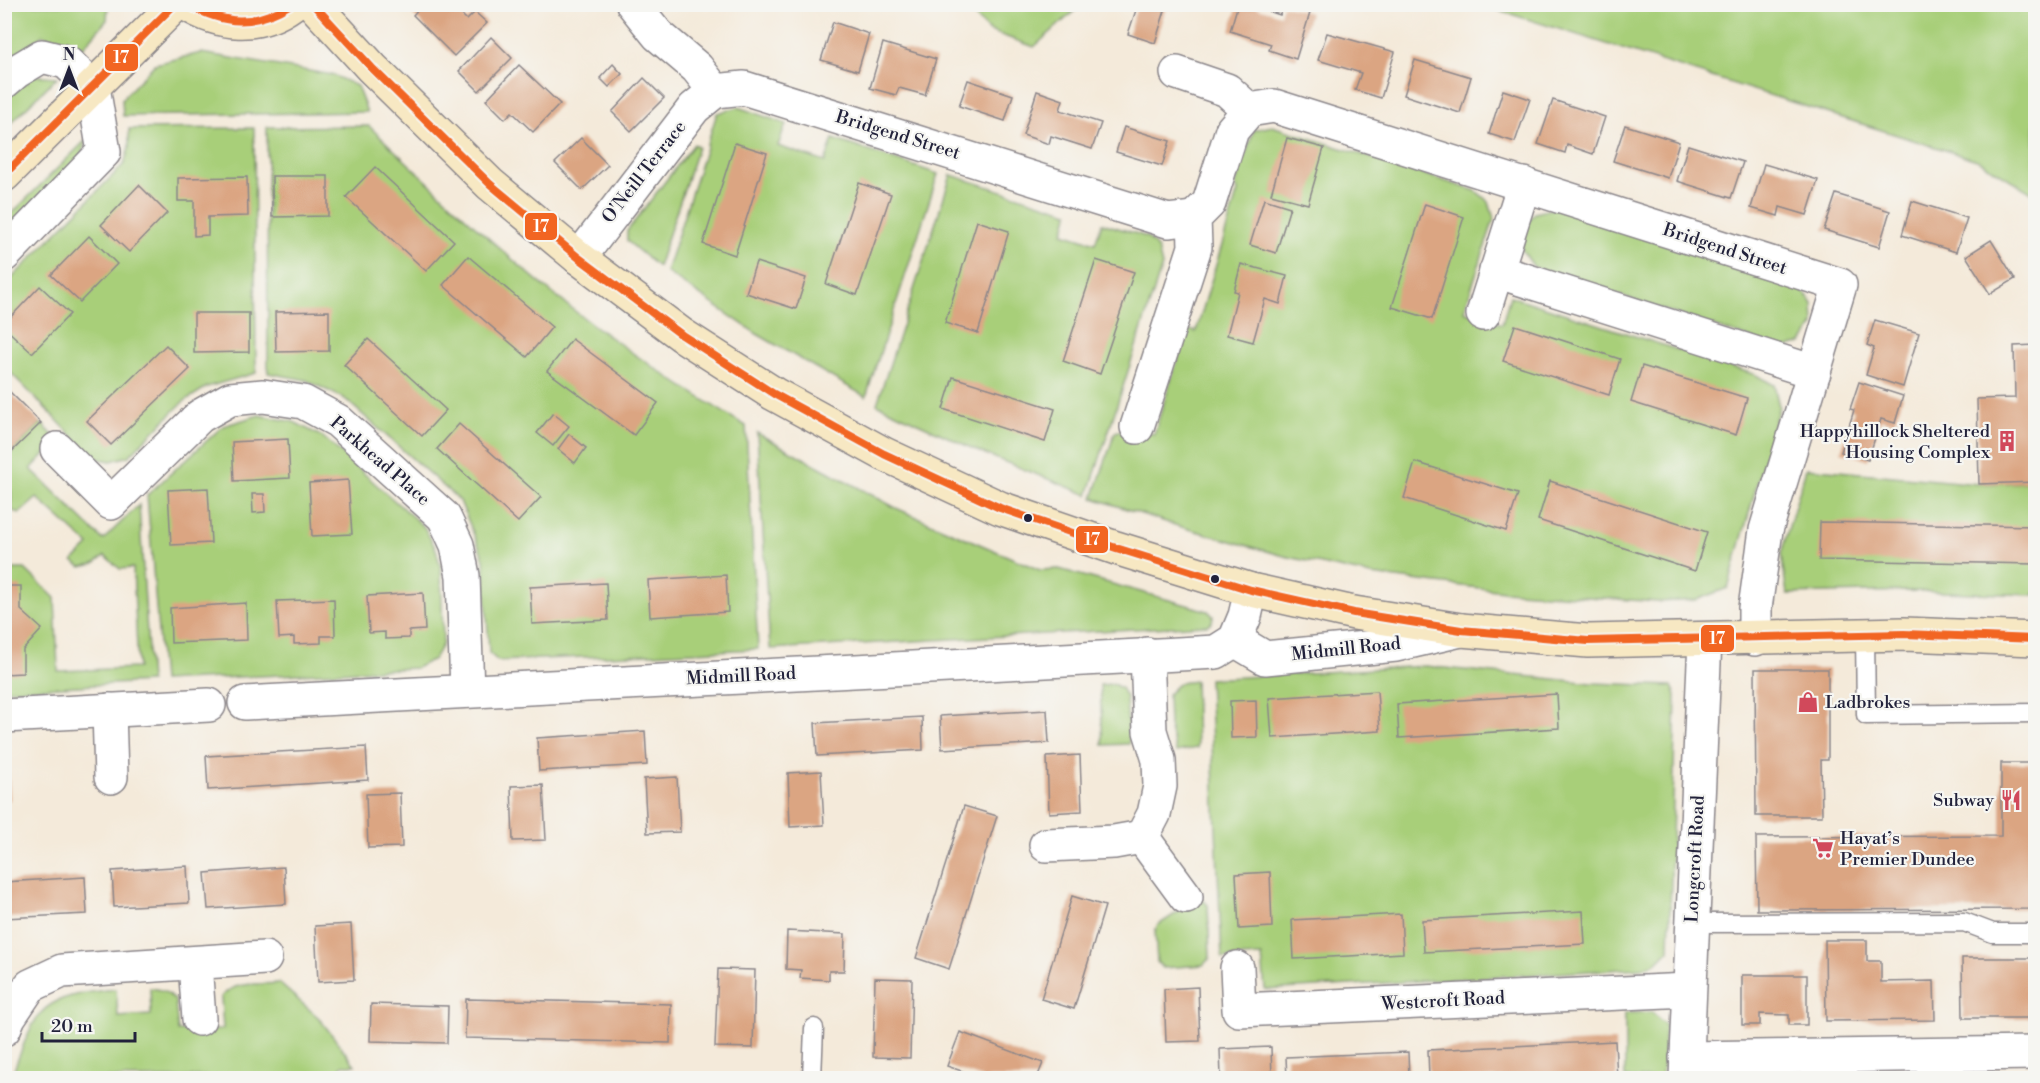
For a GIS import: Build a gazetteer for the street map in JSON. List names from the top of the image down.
{
  "streets": {
    "street": [
      "Bridgend Street",
      "O'Neill Terrace",
      "Parkhead Place",
      "Midmill Road",
      "Longcroft Road",
      "Westcroft Road"
    ]
  },
  "crossings": [
    ["Bridgend Street", "O'Neill Terrace"],
    ["Parkhead Place", "Midmill Road"],
    ["Longcroft Road", "Westcroft Road"]
  ],
  "places": {
    "building": ["Happyhillock Sheltered Housing Complex"],
    "shop": ["Ladbrokes"],
    "restaurant": ["Subway"],
    "supermarket": ["Hayat’s Premier Dundee"]
  },
  "lines": ["transit line 17"],
  "scale_bar": "20 m",
  "north": "top"
}
